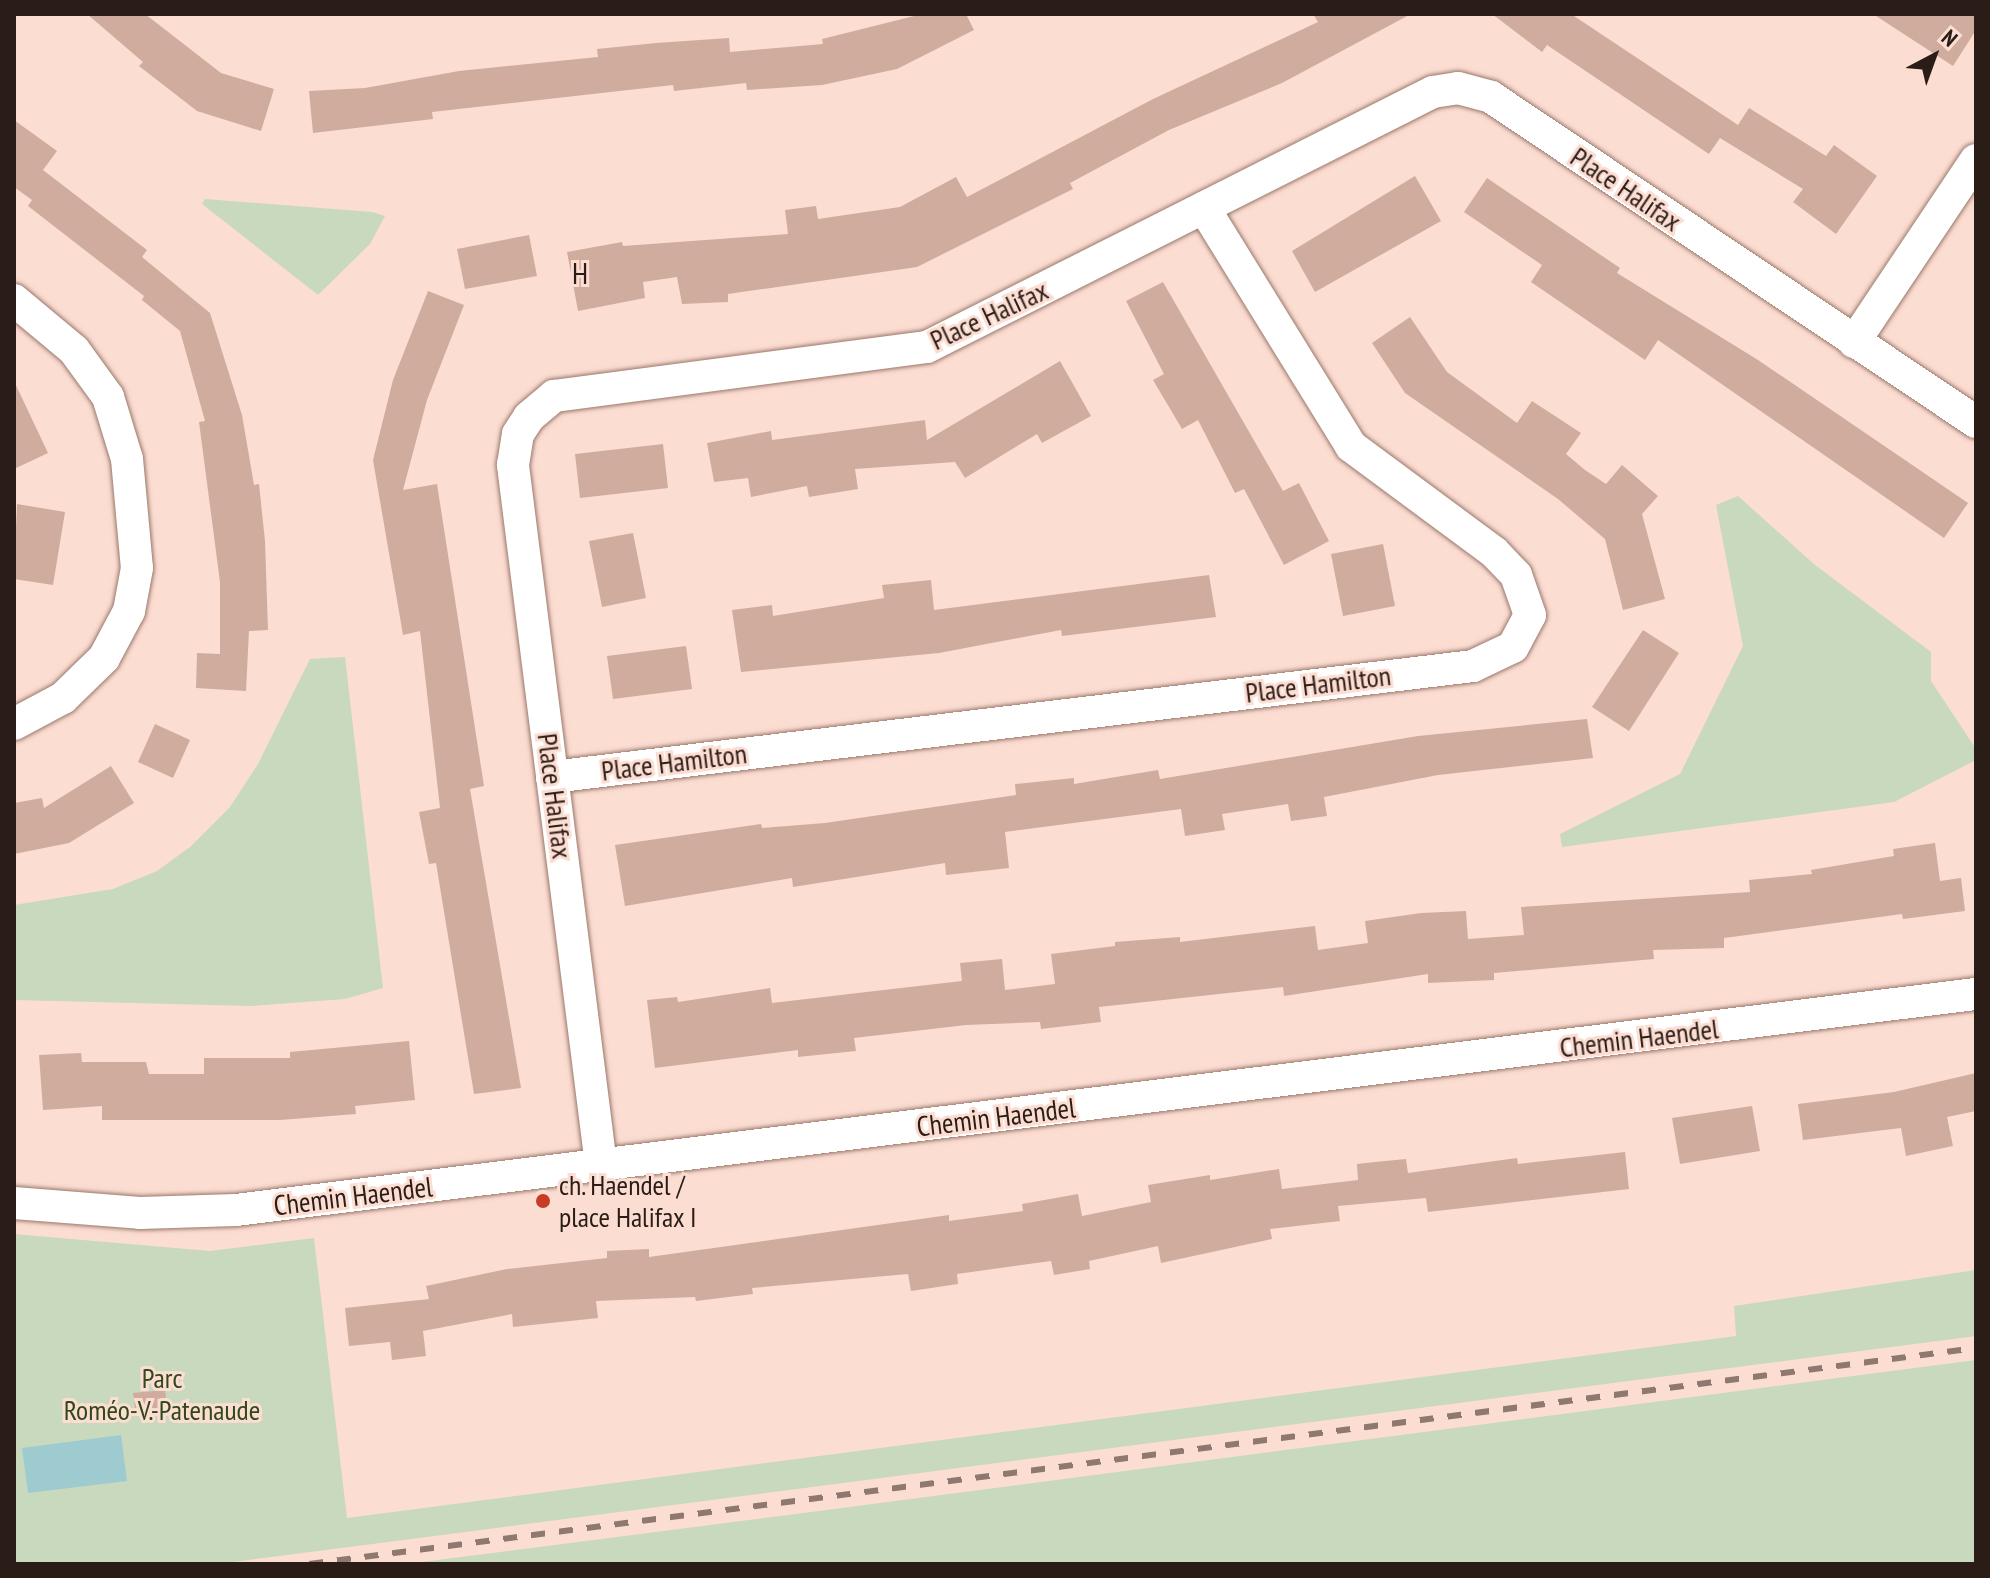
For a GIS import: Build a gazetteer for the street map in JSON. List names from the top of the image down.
{
  "streets": {
    "street": ["Place Halifax", "Place Hamilton", "Chemin Haendel"]
  },
  "crossings": [
    ["Place Halifax", "Place Hamilton"],
    ["Place Halifax", "Chemin Haendel"]
  ],
  "districts": ["H"],
  "parks": ["Parc Roméo-V.-Patenaude"],
  "places": ["ch. Haendel / place Halifax I"],
  "north": "top right"
}
